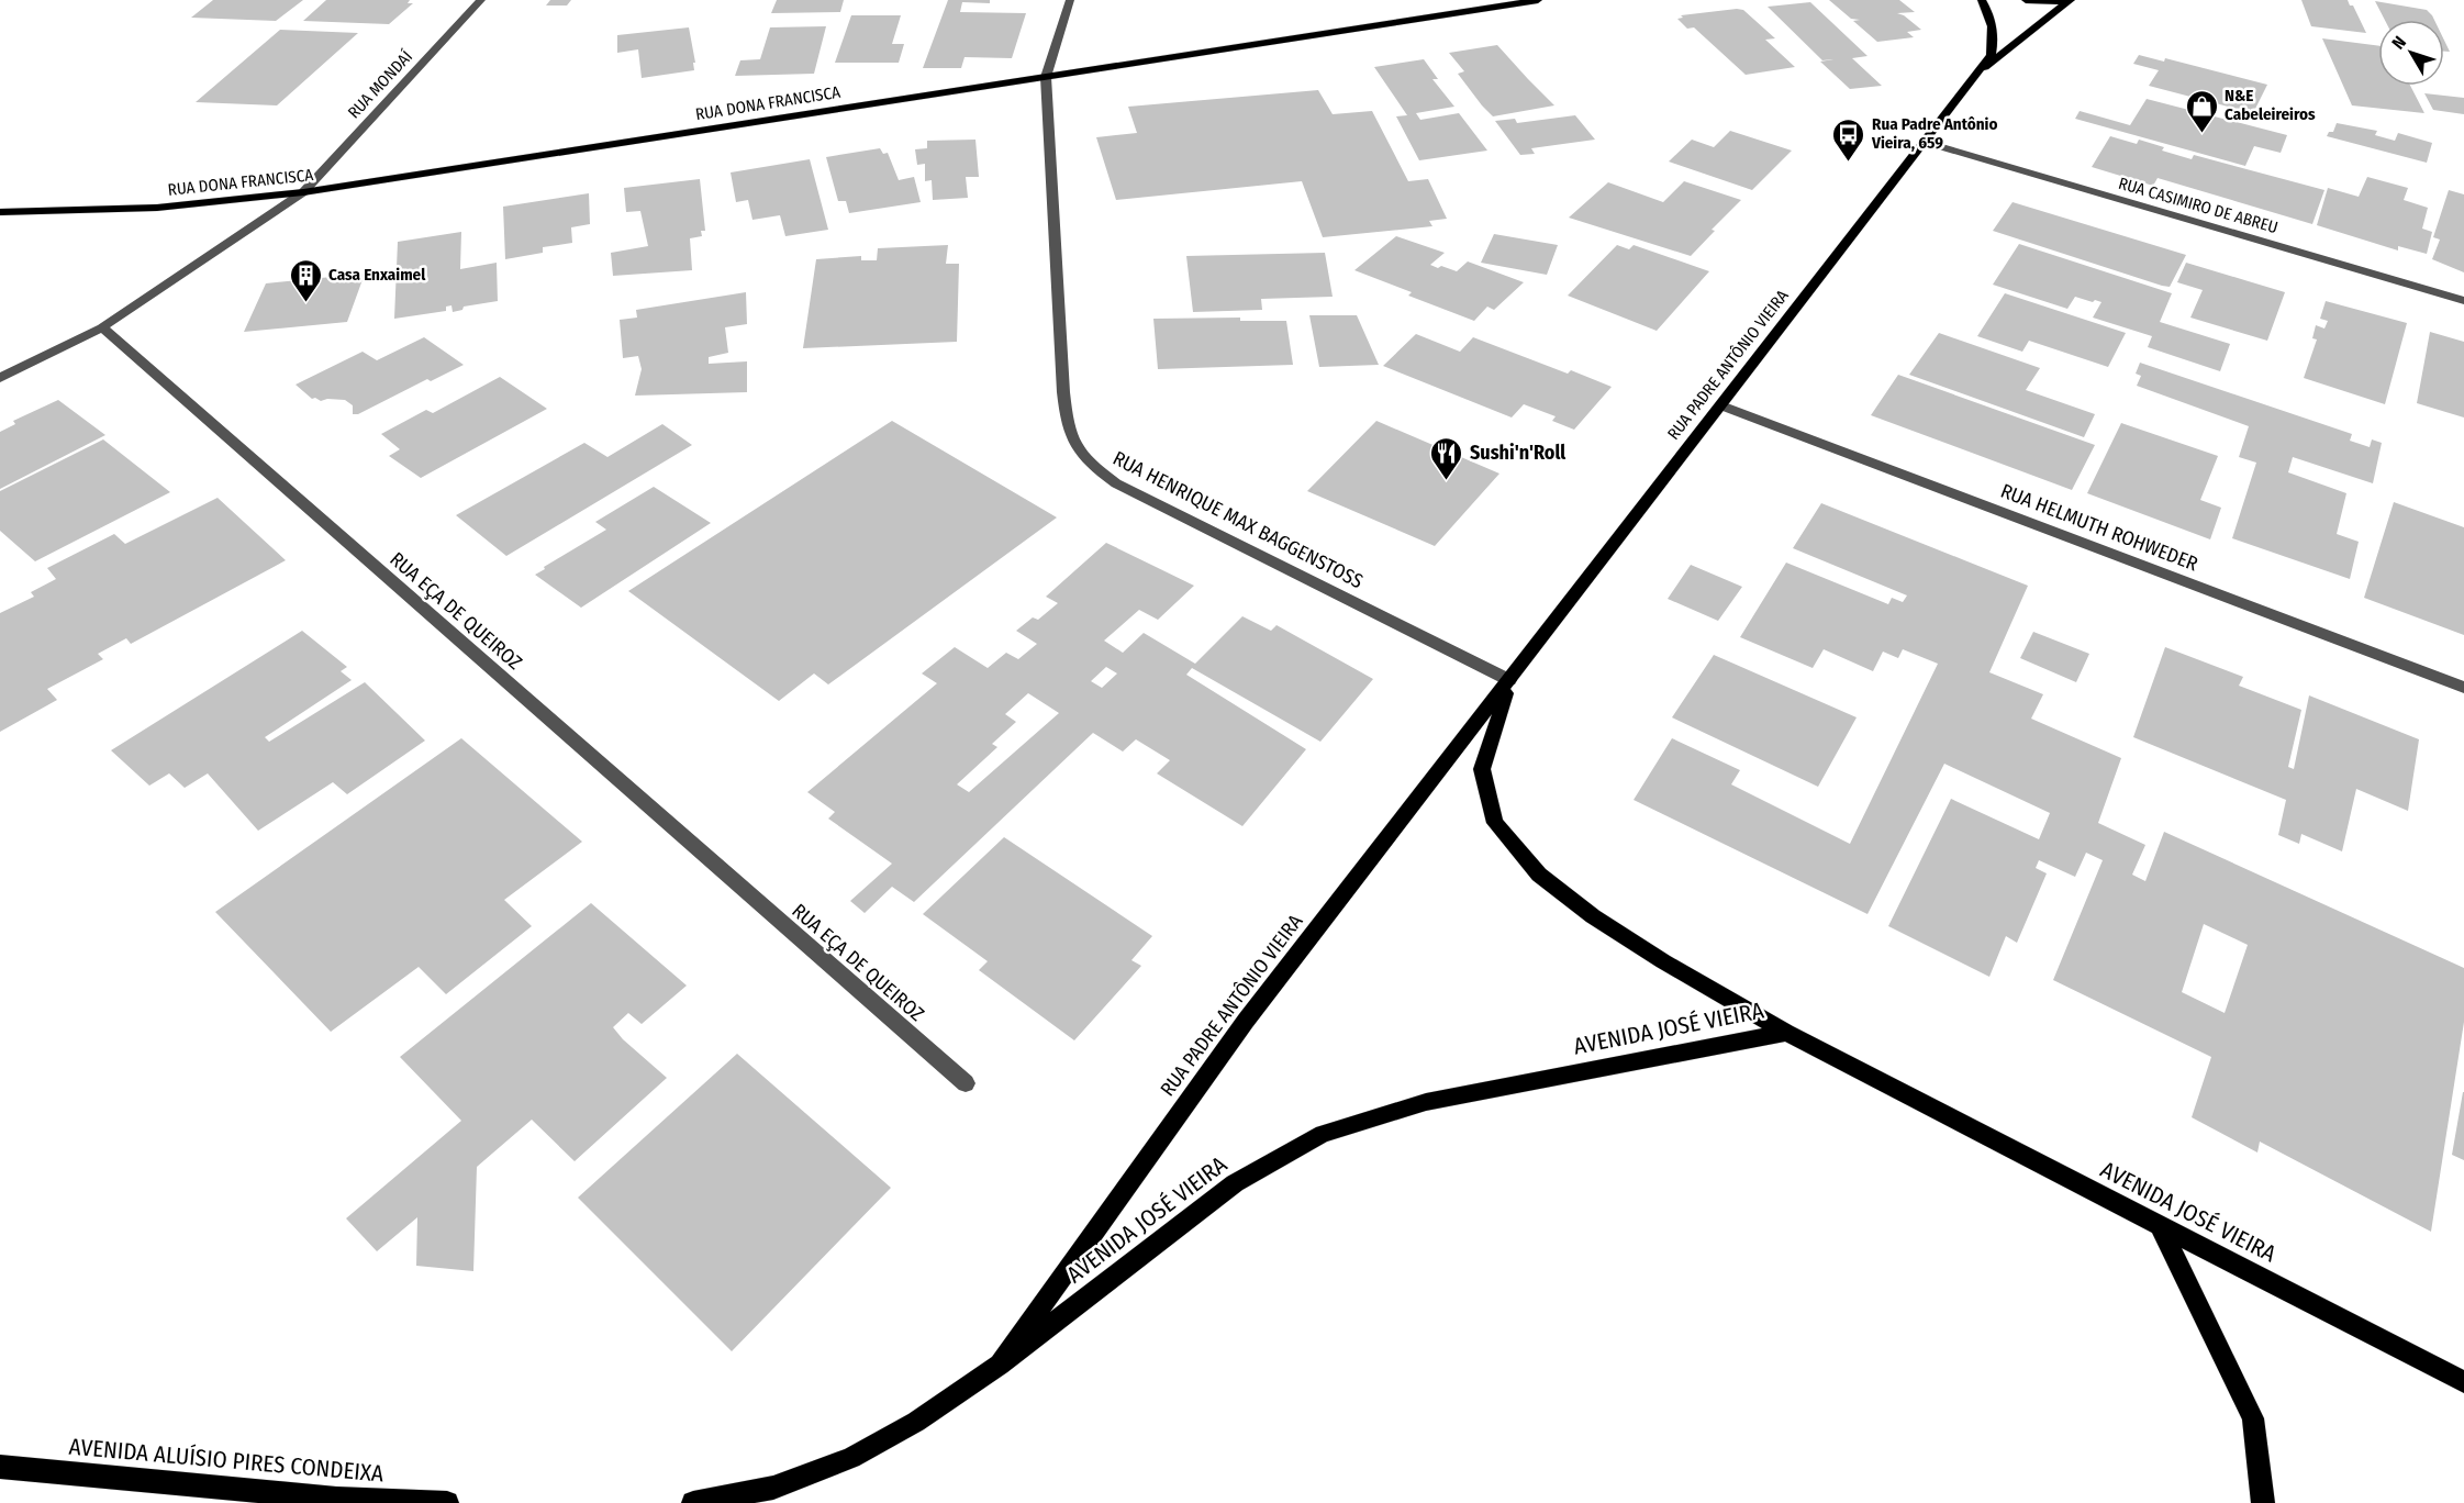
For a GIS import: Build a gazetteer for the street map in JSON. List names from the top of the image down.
{
  "streets": {
    "main road": [
      "RUA DONA FRANCISCA",
      "RUA PADRE ANTÔNIO VIEIRA",
      "AVENIDA JOSÉ VIEIRA",
      "AVENIDA ALUÍSIO PIRES CONDEIXA"
    ],
    "street": [
      "RUA MONDAÍ",
      "RUA CASIMIRO DE ABREU",
      "RUA HENRIQUE MAX BAGGENSTOSS",
      "RUA HELMUTH ROHWEDER",
      "RUA EÇA DE QUEIROZ"
    ]
  },
  "crossings": [
    ["RUA MONDAÍ", "RUA DONA FRANCISCA"],
    ["RUA DONA FRANCISCA", "RUA HENRIQUE MAX BAGGENSTOSS"],
    ["RUA CASIMIRO DE ABREU", "RUA PADRE ANTÔNIO VIEIRA"],
    ["RUA PADRE ANTÔNIO VIEIRA", "RUA HENRIQUE MAX BAGGENSTOSS"],
    ["RUA PADRE ANTÔNIO VIEIRA", "RUA HELMUTH ROHWEDER"],
    ["RUA PADRE ANTÔNIO VIEIRA", "AVENIDA JOSÉ VIEIRA"]
  ],
  "places": {
    "shop": ["N&E Cabeleireiros"],
    "bus stop": ["Rua Padre Antônio Vieira, 659"],
    "building": ["Casa Enxaimel"],
    "restaurant": ["Sushi'n'Roll"]
  },
  "north": "top left"
}
